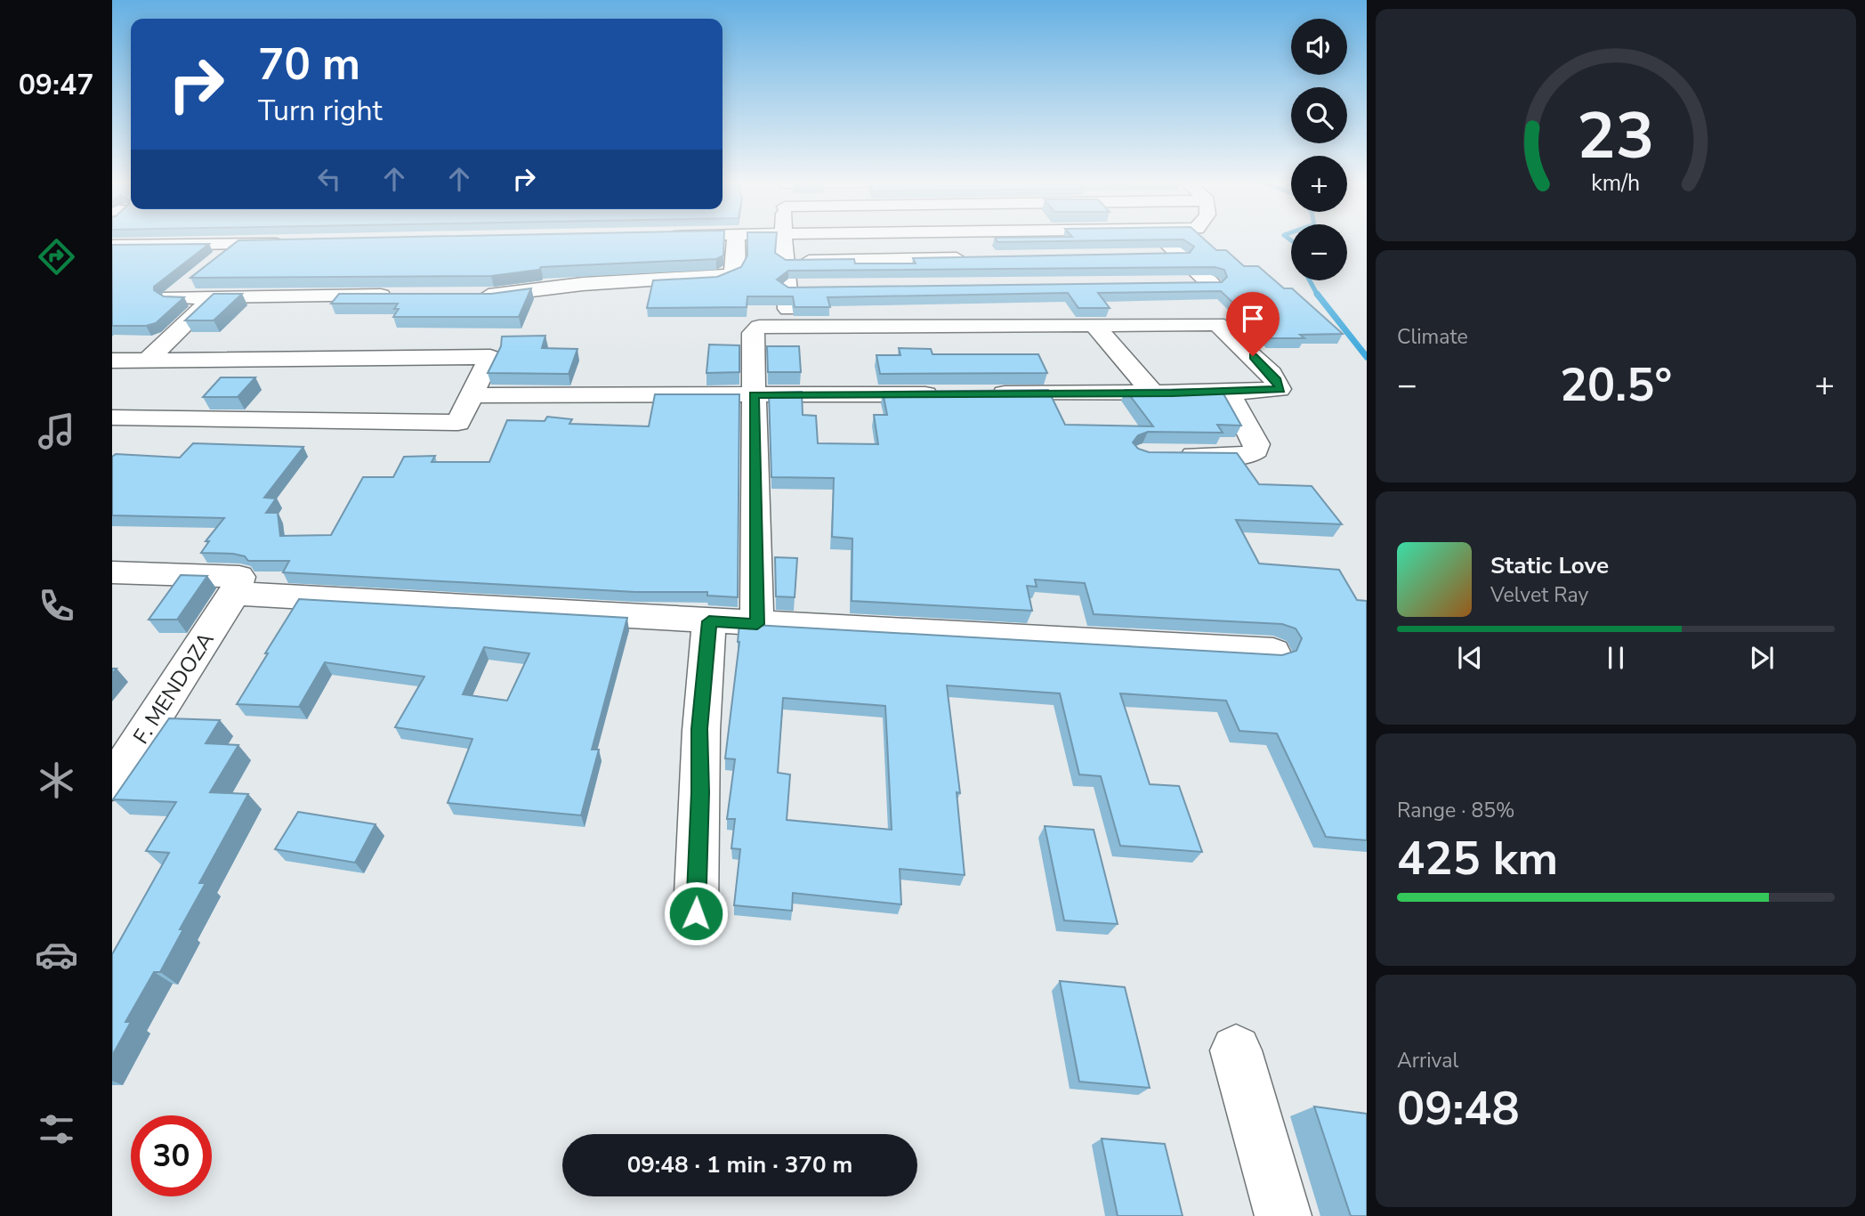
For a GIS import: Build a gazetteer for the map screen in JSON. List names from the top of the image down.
{
  "streets": {
    "street": ["F. MENDOZA"]
  },
  "page": {
    "tabs": "09:47",
    "map_buttons": ["+", "−"],
    "turn": ["70 m", "Turn right"],
    "tile": [
      "Climate",
      ["Range · 85%", "425 km"],
      ["Arrival", "09:48"]
    ],
    "heat": ["−", "20.5°", "+"],
    "song": ["Static Love", "Velvet Ray"],
    "limit": "30",
    "trip": "09:48 · 1 min · 370 m",
    "gauge": ["23", "km/h"]
  }
}
